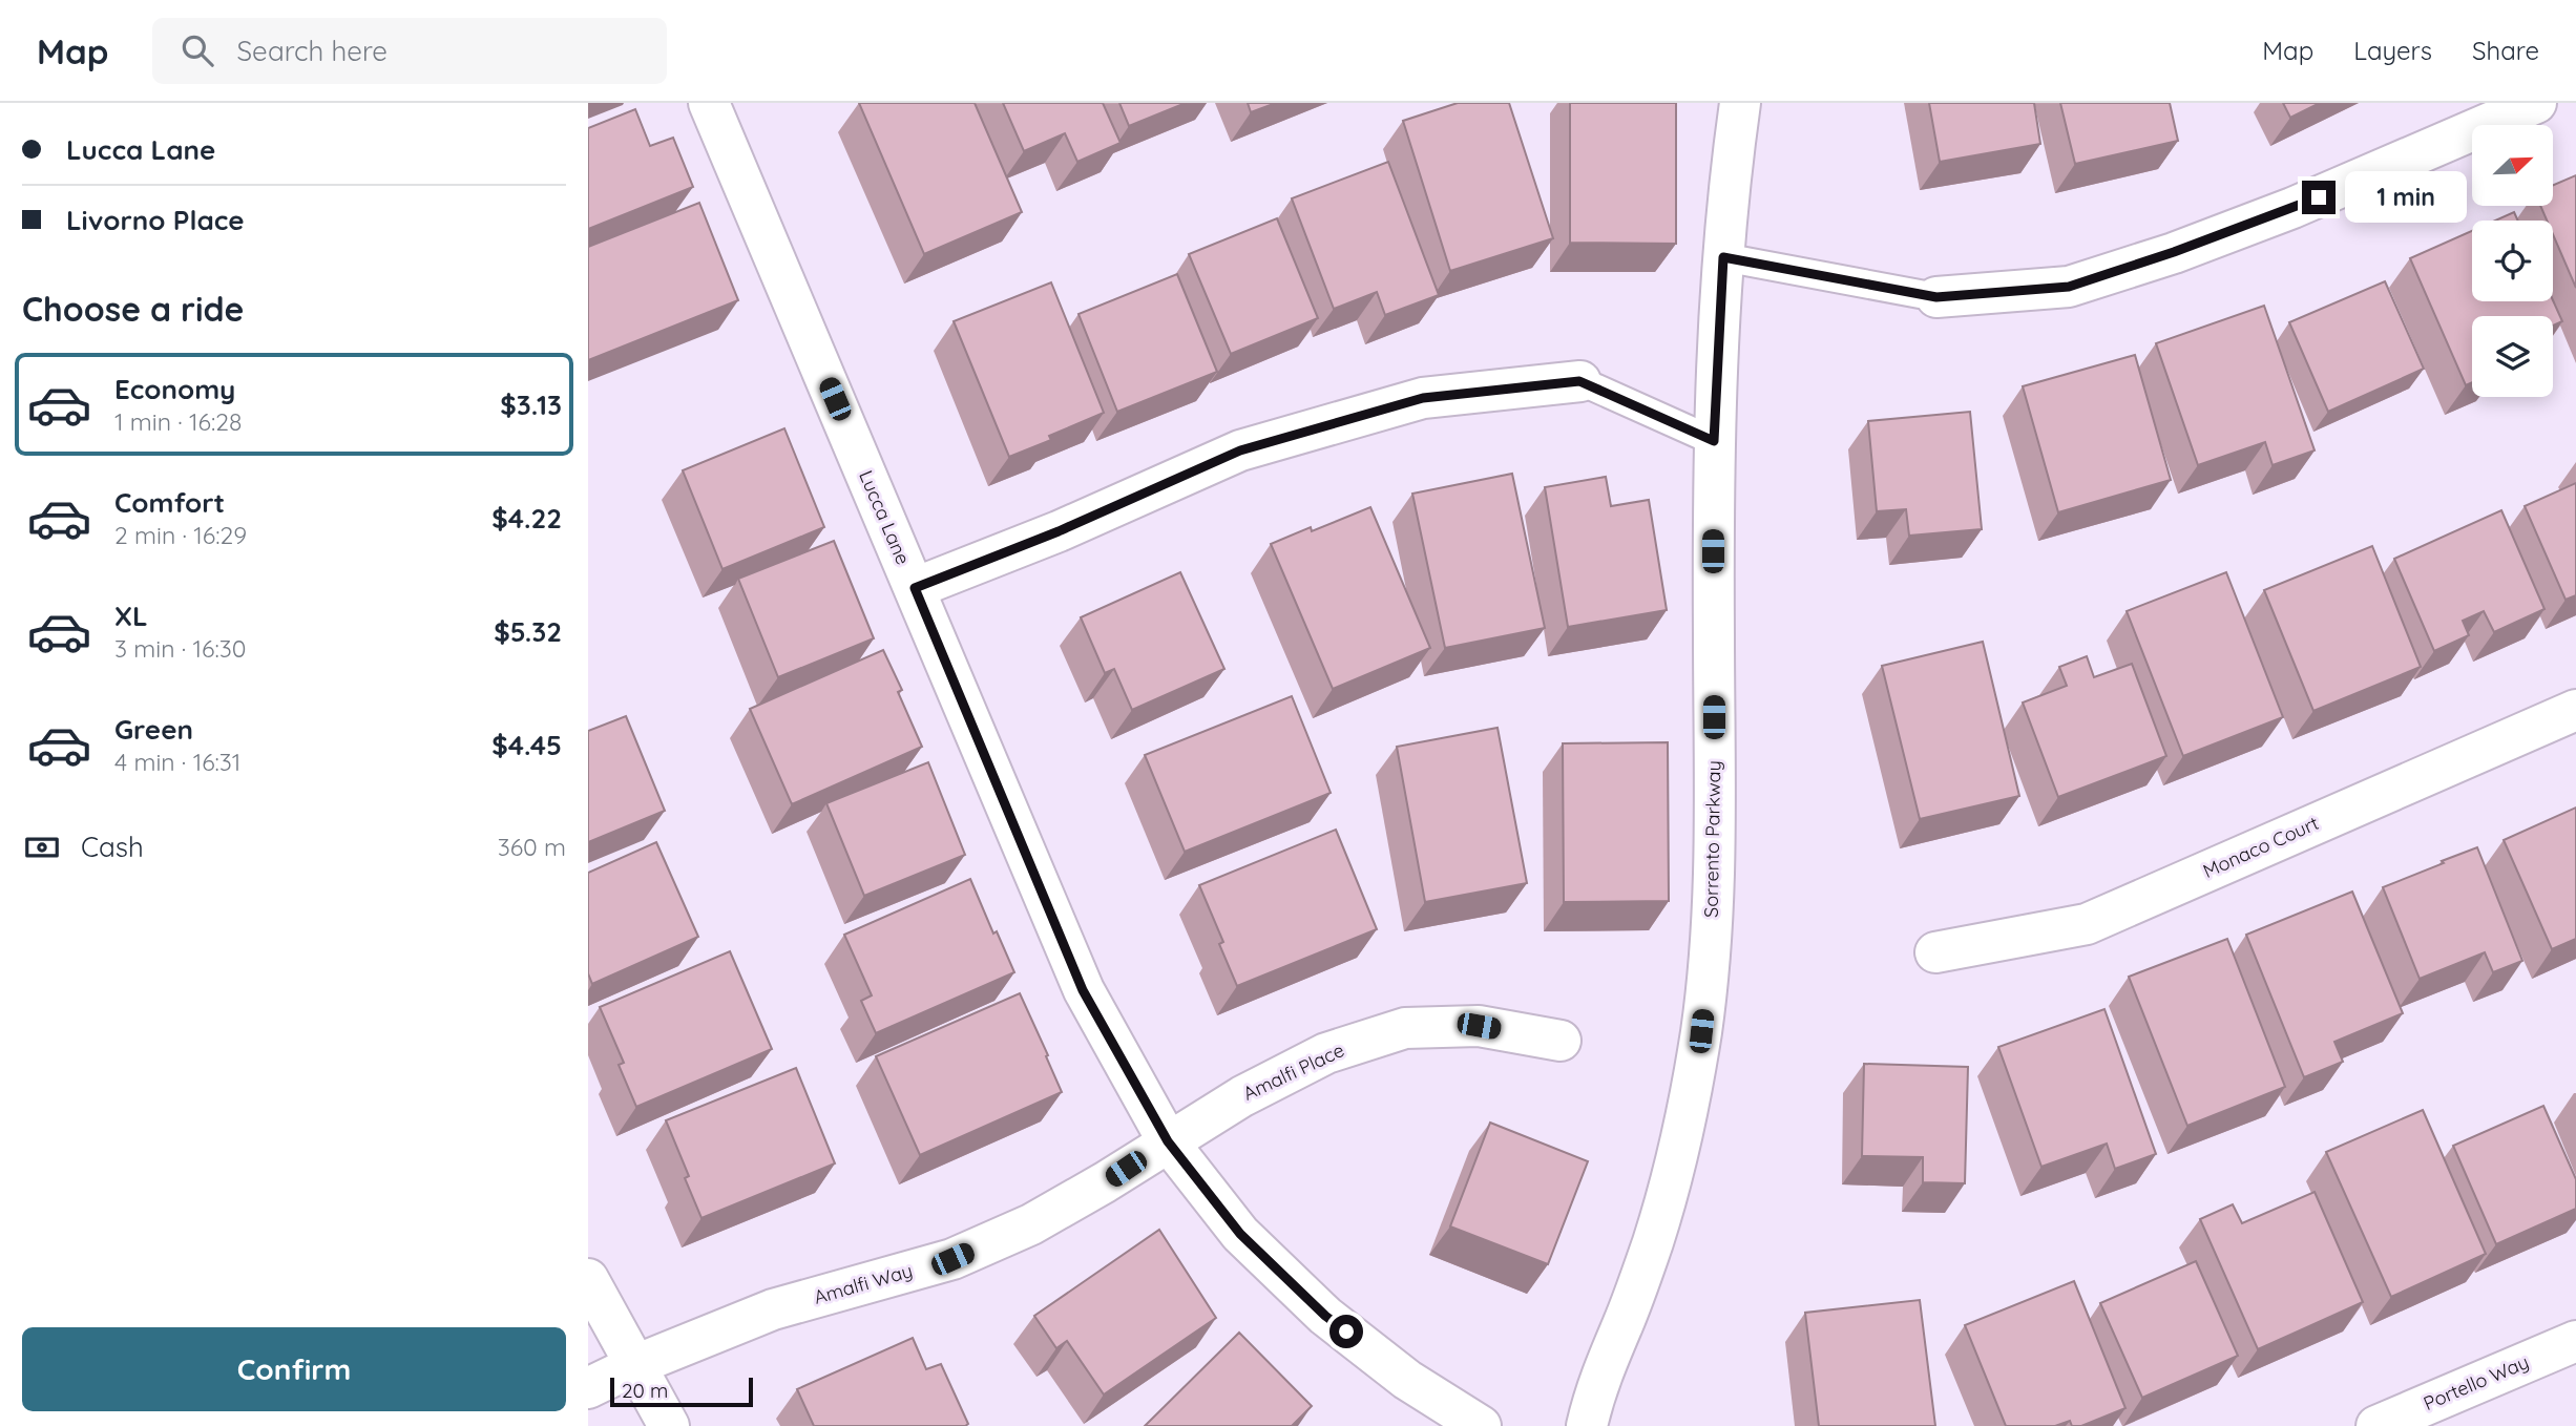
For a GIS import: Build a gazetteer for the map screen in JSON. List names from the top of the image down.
{
  "streets": {
    "street": [
      "Lucca Lane",
      "Sorrento Parkway",
      "Monaco Court",
      "Amalfi Place",
      "Amalfi Way",
      "Portello Way"
    ]
  },
  "crossings": [
    ["Lucca Lane", "Amalfi Place"],
    ["Lucca Lane", "Amalfi Way"],
    ["Amalfi Place", "Amalfi Way"]
  ],
  "scale_bar": "20 m",
  "north": "top right",
  "page": {
    "header": "Map",
    "search": "Search here",
    "nav": ["Map", "Layers", "Share"],
    "banner": ["Lucca Lane", "Livorno Place"],
    "bubble": "1 min",
    "heading": "Choose a ride",
    "list": [
      {
        "name": "Economy",
        "note": "1 min · 16:28",
        "value": "$3.13"
      },
      {
        "name": "Comfort",
        "note": "2 min · 16:29",
        "value": "$4.22"
      },
      {
        "name": "XL",
        "note": "3 min · 16:30",
        "value": "$5.32"
      },
      {
        "name": "Green",
        "note": "4 min · 16:31",
        "value": "$4.45"
      }
    ],
    "pay": ["Cash", "360 m"],
    "buttons": "Confirm",
    "scale": "20 m"
  }
}
